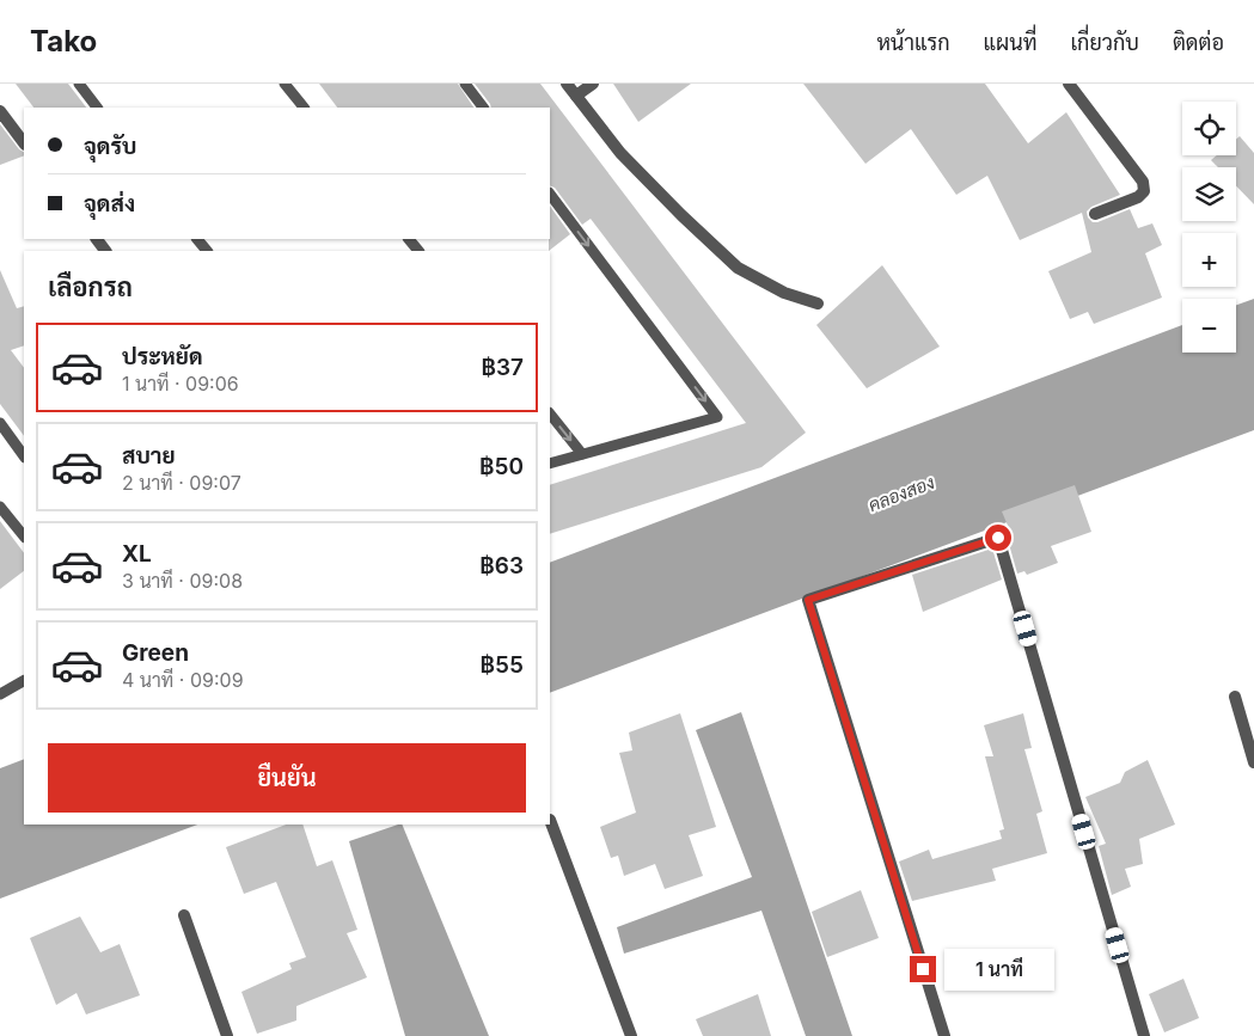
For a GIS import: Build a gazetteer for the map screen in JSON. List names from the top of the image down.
{
  "water": ["คลองสอง"],
  "page": {
    "header": "Tako",
    "nav": [
      "หน้าแรก",
      "แผนที่",
      "เกี่ยวกับ",
      "ติดต่อ"
    ],
    "map_buttons": ["+", "−"],
    "banner": ["จุดรับ", "จุดส่ง"],
    "heading": "เลือกรถ",
    "list": [
      {
        "name": "ประหยัด",
        "note": "1 นาที · 09:06",
        "value": "฿37"
      },
      {
        "name": "สบาย",
        "note": "2 นาที · 09:07",
        "value": "฿50"
      },
      {
        "name": "XL",
        "note": "3 นาที · 09:08",
        "value": "฿63"
      },
      {
        "name": "Green",
        "note": "4 นาที · 09:09",
        "value": "฿55"
      }
    ],
    "buttons": "ยืนยัน",
    "bubble": "1 นาที"
  }
}
